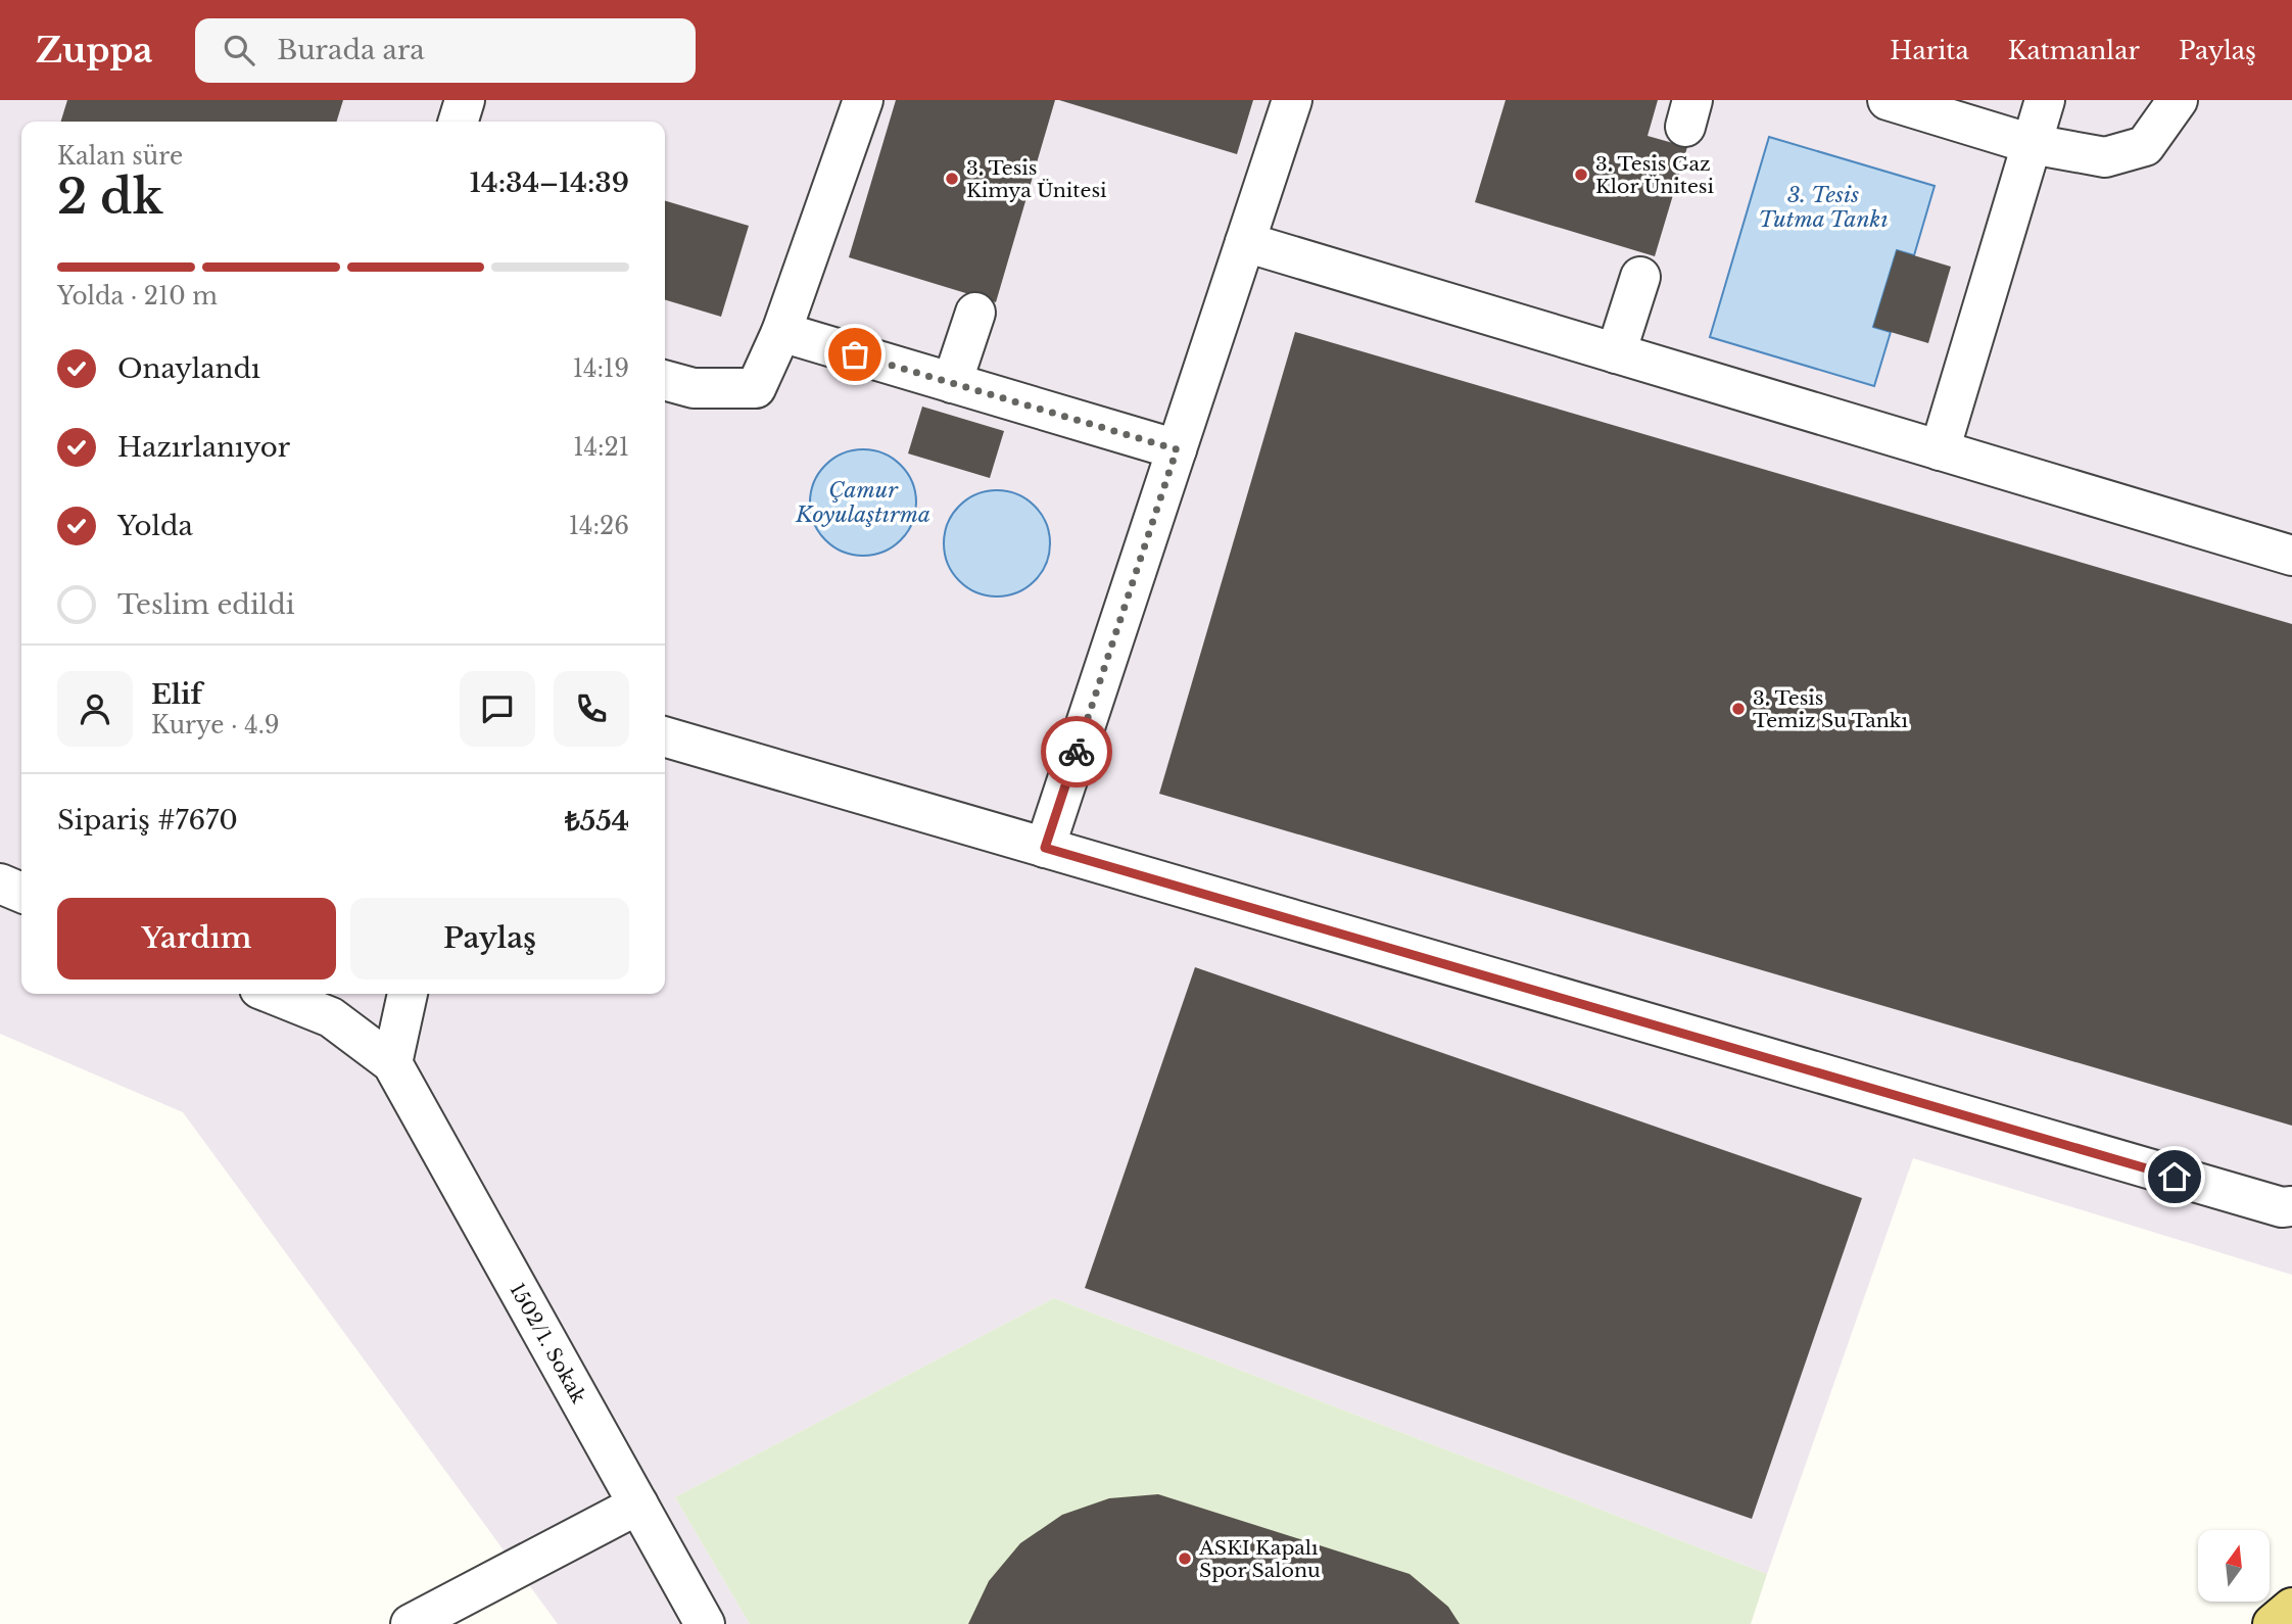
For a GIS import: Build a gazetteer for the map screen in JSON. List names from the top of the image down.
{
  "streets": {
    "lane": ["1502/1. Sokak"]
  },
  "water": ["3. Tesis Tutma Tankı", "Çamur Koyulaştırma"],
  "places": [
    "3. Tesis Gaz Klor Ünitesi",
    "3. Tesis Kimya Ünitesi",
    "3. Tesis Temiz Su Tankı",
    "ASKI Kapalı Spor Salonu"
  ],
  "north": "top",
  "page": {
    "header": "Zuppa",
    "search": "Burada ara",
    "nav": ["Harita", "Katmanlar", "Paylaş"],
    "heading": ["2 dk", "Kalan süre", "14:34–14:39"],
    "panel": [
      "Elif",
      "Kurye · 4.9",
      "Sipariş #7670",
      "₺554"
    ],
    "bar": "Yolda · 210 m",
    "list": [
      ["Onaylandı", "14:19"],
      ["Hazırlanıyor", "14:21"],
      ["Yolda", "14:26"],
      "Teslim edildi"
    ],
    "buttons": ["Yardım", "Paylaş"]
  }
}
